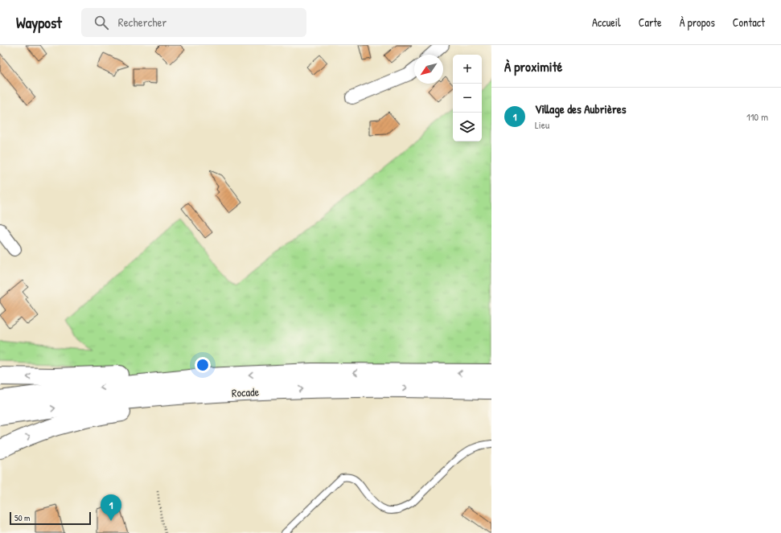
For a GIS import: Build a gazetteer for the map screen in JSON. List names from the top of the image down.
{
  "streets": {
    "highway": ["Rocade"]
  },
  "scale_bar": "50 m",
  "north": "bottom left",
  "page": {
    "header": "Waypost",
    "search": "Rechercher",
    "nav": [
      "Accueil",
      "Carte",
      "À propos",
      "Contact"
    ],
    "heading": "À proximité",
    "map_buttons": ["+", "−"],
    "list": [
      {
        "mark": "1",
        "name": "Village des Aubrières",
        "note": "Lieu",
        "value": "110 m"
      }
    ],
    "pins": "1",
    "scale": "50 m"
  }
}
